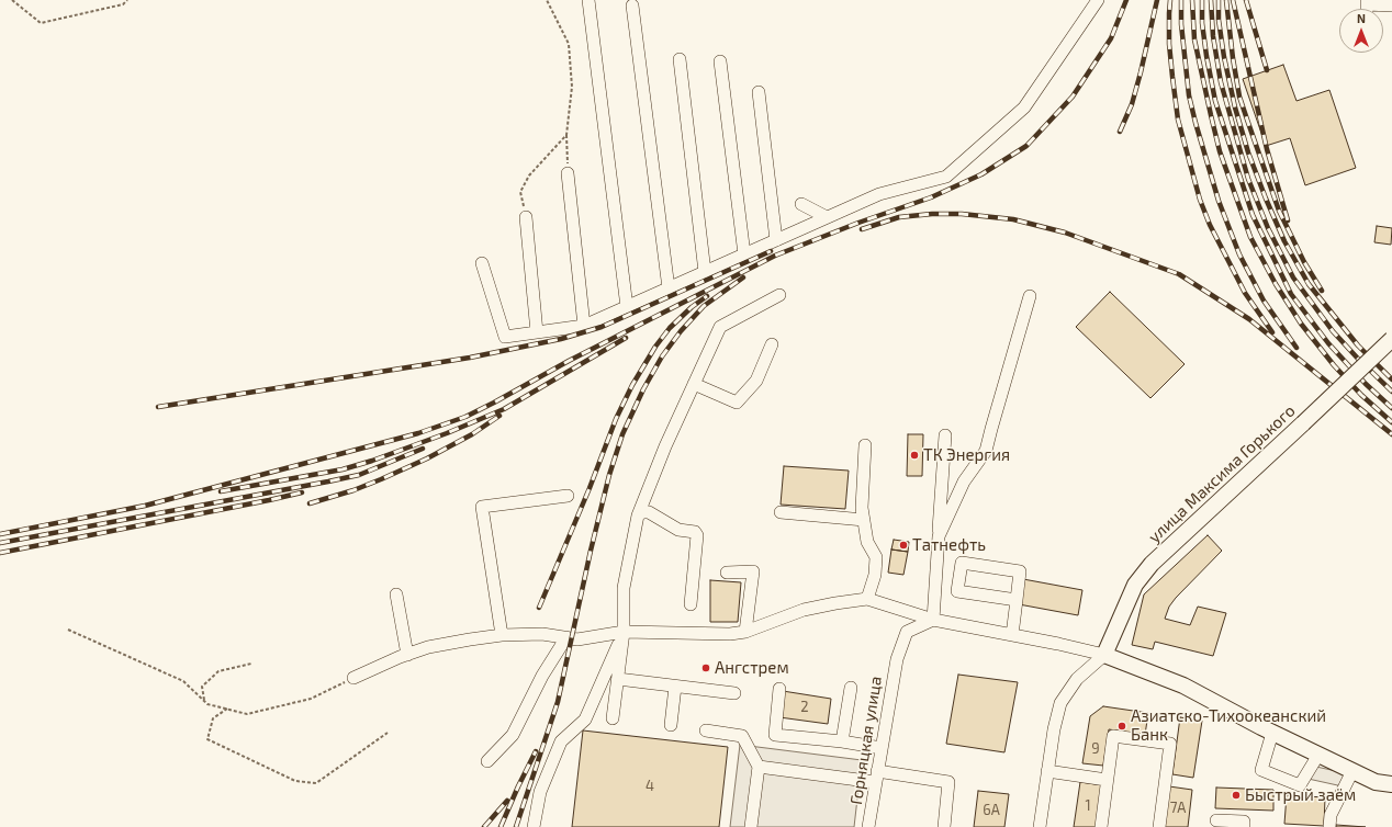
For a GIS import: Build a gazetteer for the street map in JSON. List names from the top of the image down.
{
  "streets": {
    "main road": ["улица Максима Горького"],
    "street": ["Горняцкая улица"]
  },
  "places": [
    "ТК Энергия",
    "Татнефть",
    "Ангстрем",
    "Азиатско-Тихоокеанский Банк",
    "Быстрый заём"
  ],
  "house_numbers": [
    "2",
    "9",
    "4",
    "1",
    "7А",
    "6А"
  ],
  "north": "top"
}
